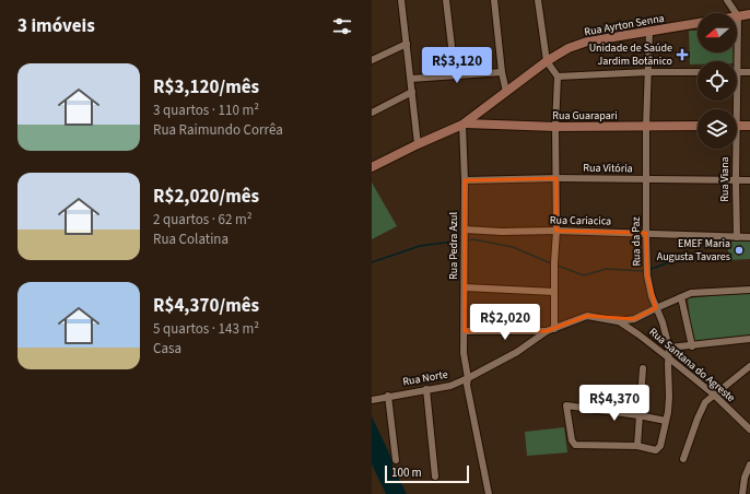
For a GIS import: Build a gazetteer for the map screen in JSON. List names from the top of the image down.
{
  "streets": {
    "main road": ["Rua Ayrton Senna", "Rua Guarapari"],
    "street": [
      "Rua Vitória",
      "Rua Viana",
      "Rua Cariacica",
      "Rua da Paz",
      "Rua Pedra Azul",
      "Rua Santana do Agreste",
      "Rua Norte"
    ]
  },
  "crossings": [
    ["Rua Ayrton Senna", "Rua Guarapari"],
    ["Rua Ayrton Senna", "Rua da Paz"],
    ["Rua Ayrton Senna", "Rua Pedra Azul"],
    ["Rua Guarapari", "Rua da Paz"],
    ["Rua Guarapari", "Rua Pedra Azul"],
    ["Rua Vitória", "Rua Viana"],
    ["Rua Vitória", "Rua da Paz"],
    ["Rua Vitória", "Rua Pedra Azul"],
    ["Rua Viana", "Rua Cariacica"],
    ["Rua Cariacica", "Rua da Paz"],
    ["Rua Cariacica", "Rua Pedra Azul"],
    ["Rua da Paz", "Rua Santana do Agreste"],
    ["Rua Pedra Azul", "Rua Norte"]
  ],
  "places": {
    "health": ["Unidade de Saúde Jardim Botânico"],
    "other": ["EMEF Maria Augusta Tavares"]
  },
  "scale_bar": "100 m",
  "north": "left",
  "page": {
    "heading": "3 imóveis",
    "price": ["R$3,120", "R$2,020", "R$4,370"],
    "list": [
      {
        "name": "R$3,120/mês",
        "note": "3 quartos · 110 m² · Rua Raimundo Corrêa"
      },
      {
        "name": "R$2,020/mês",
        "note": "2 quartos · 62 m² · Rua Colatina"
      },
      {
        "name": "R$4,370/mês",
        "note": "5 quartos · 143 m² · Casa"
      }
    ],
    "scale": "100 m"
  }
}
